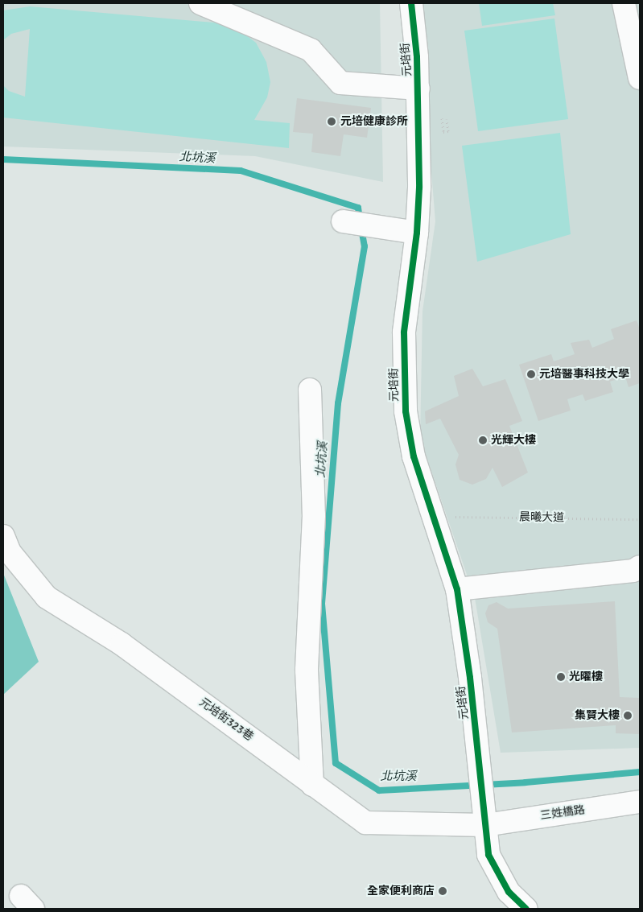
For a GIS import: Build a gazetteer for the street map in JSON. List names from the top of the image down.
{
  "streets": {
    "street": ["元培街", "元培街323巷", "三姓橋路"],
    "path": ["晨曦大道"]
  },
  "crossings": [
    ["元培街", "元培街323巷"],
    ["元培街", "三姓橋路"],
    ["元培街323巷", "三姓橋路"]
  ],
  "water": ["北坑溪"],
  "places": [
    "元培健康診所",
    "元培醫事科技大學",
    "光輝大樓",
    "光曜樓",
    "集賢大樓",
    "全家便利商店"
  ]
}
